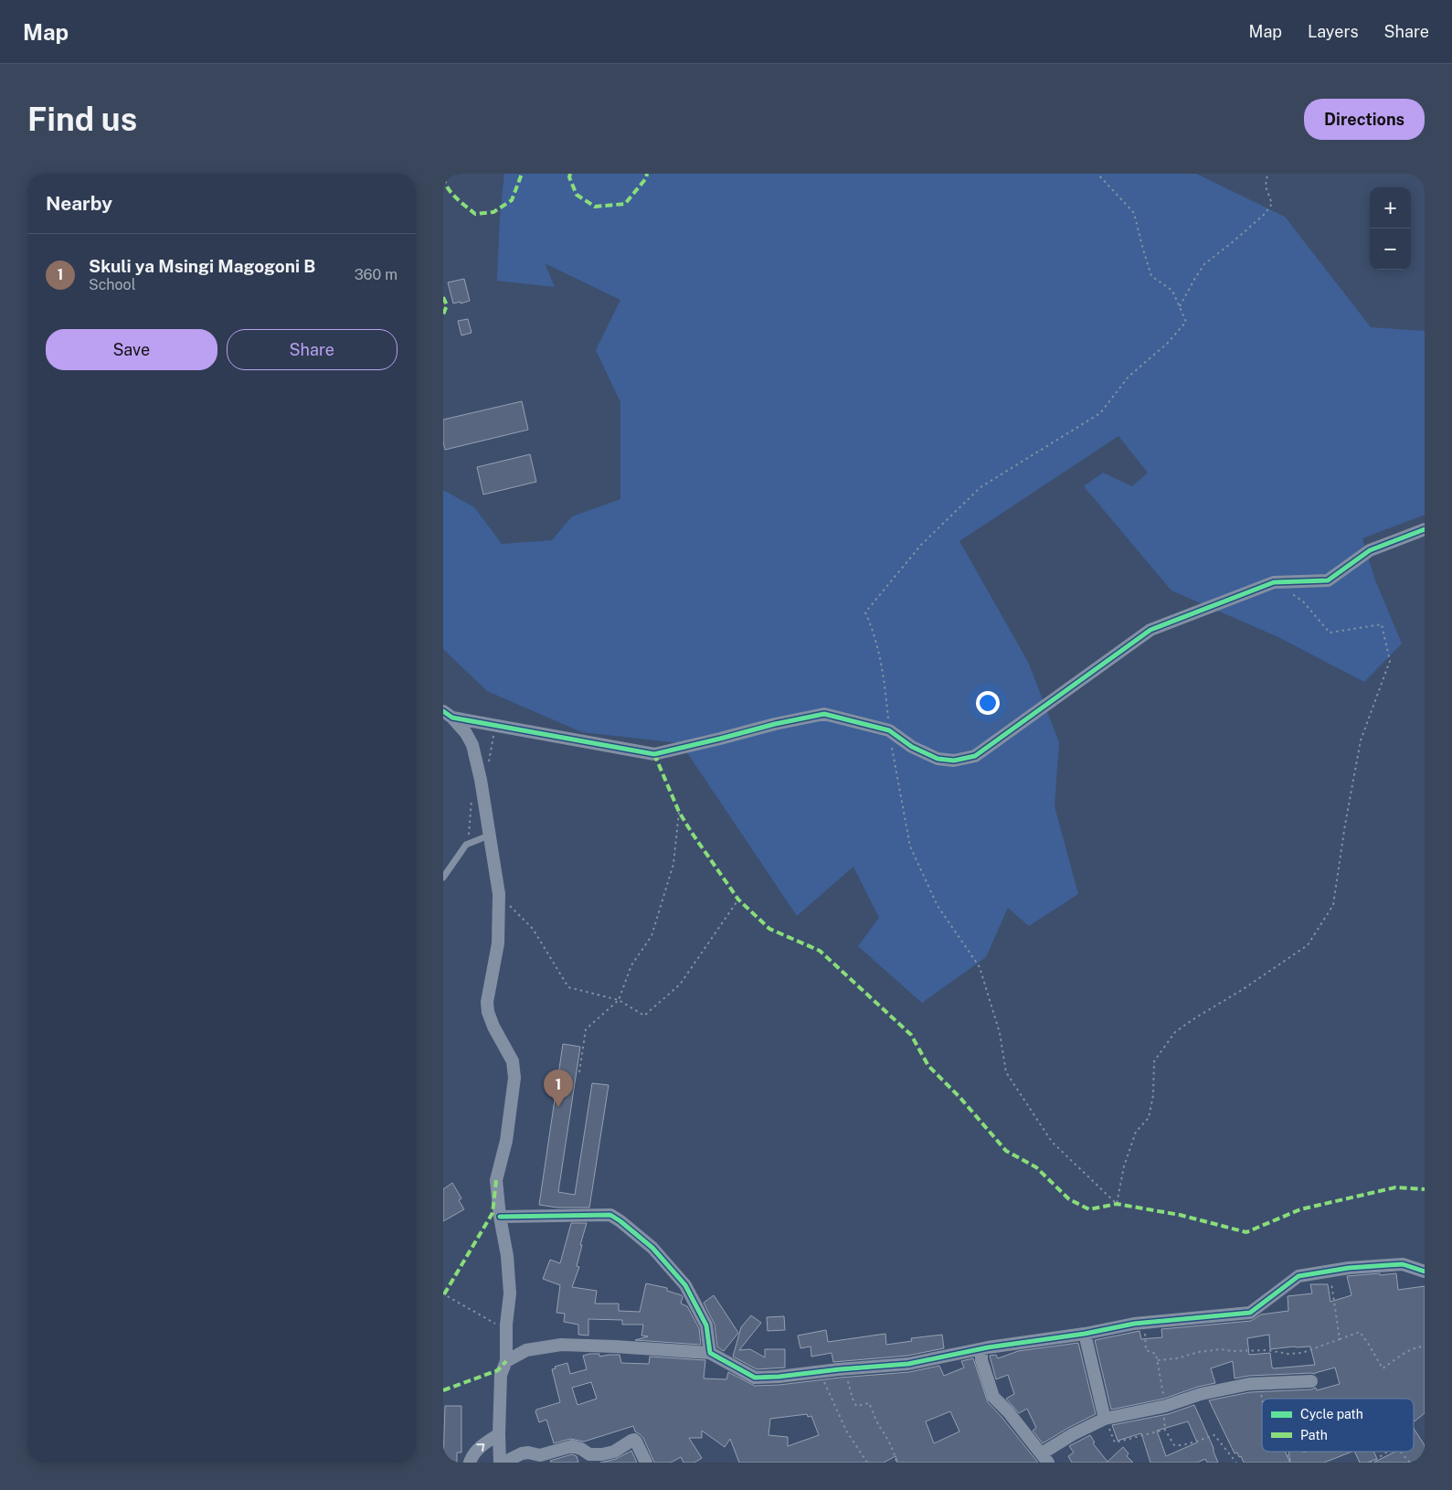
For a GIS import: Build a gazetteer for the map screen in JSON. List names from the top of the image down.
{
  "legend": ["Cycle path", "Path"],
  "page": {
    "header": "Map",
    "nav": ["Map", "Layers", "Share"],
    "buttons": [
      "Directions",
      ["Save", "Share"]
    ],
    "title": "Find us",
    "heading": "Nearby",
    "map_buttons": ["+", "−"],
    "list": [
      {
        "mark": "1",
        "name": "Skuli ya Msingi Magogoni B",
        "note": "School",
        "value": "360 m"
      }
    ],
    "pins": "1"
  }
}
